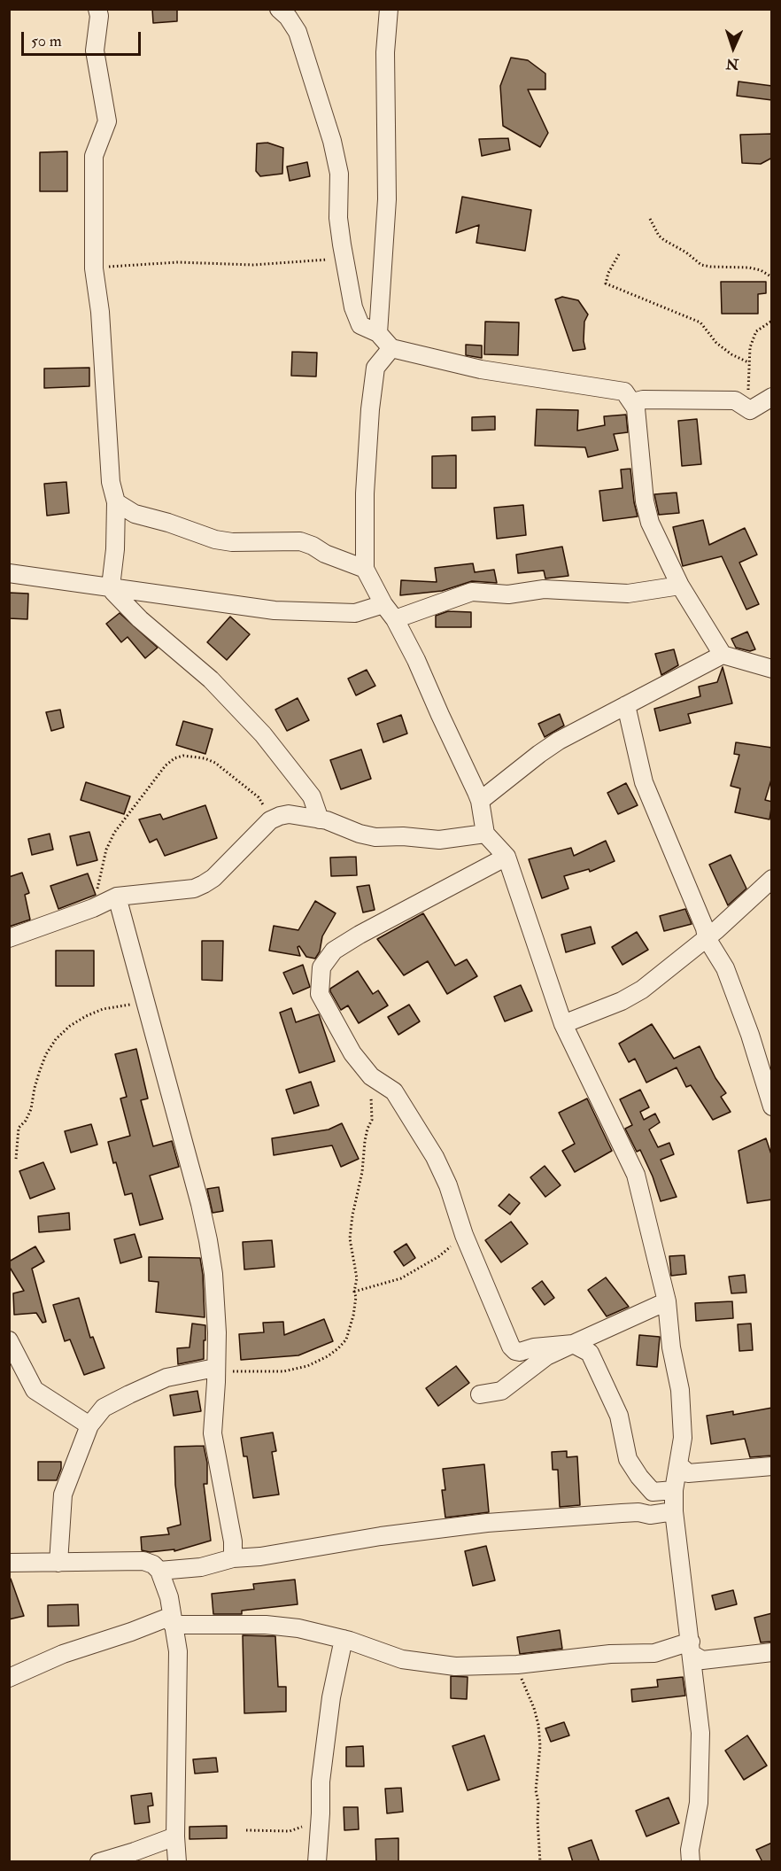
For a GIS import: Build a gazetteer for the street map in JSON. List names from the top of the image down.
{
  "scale_bar": "50 m",
  "north": "bottom"
}
